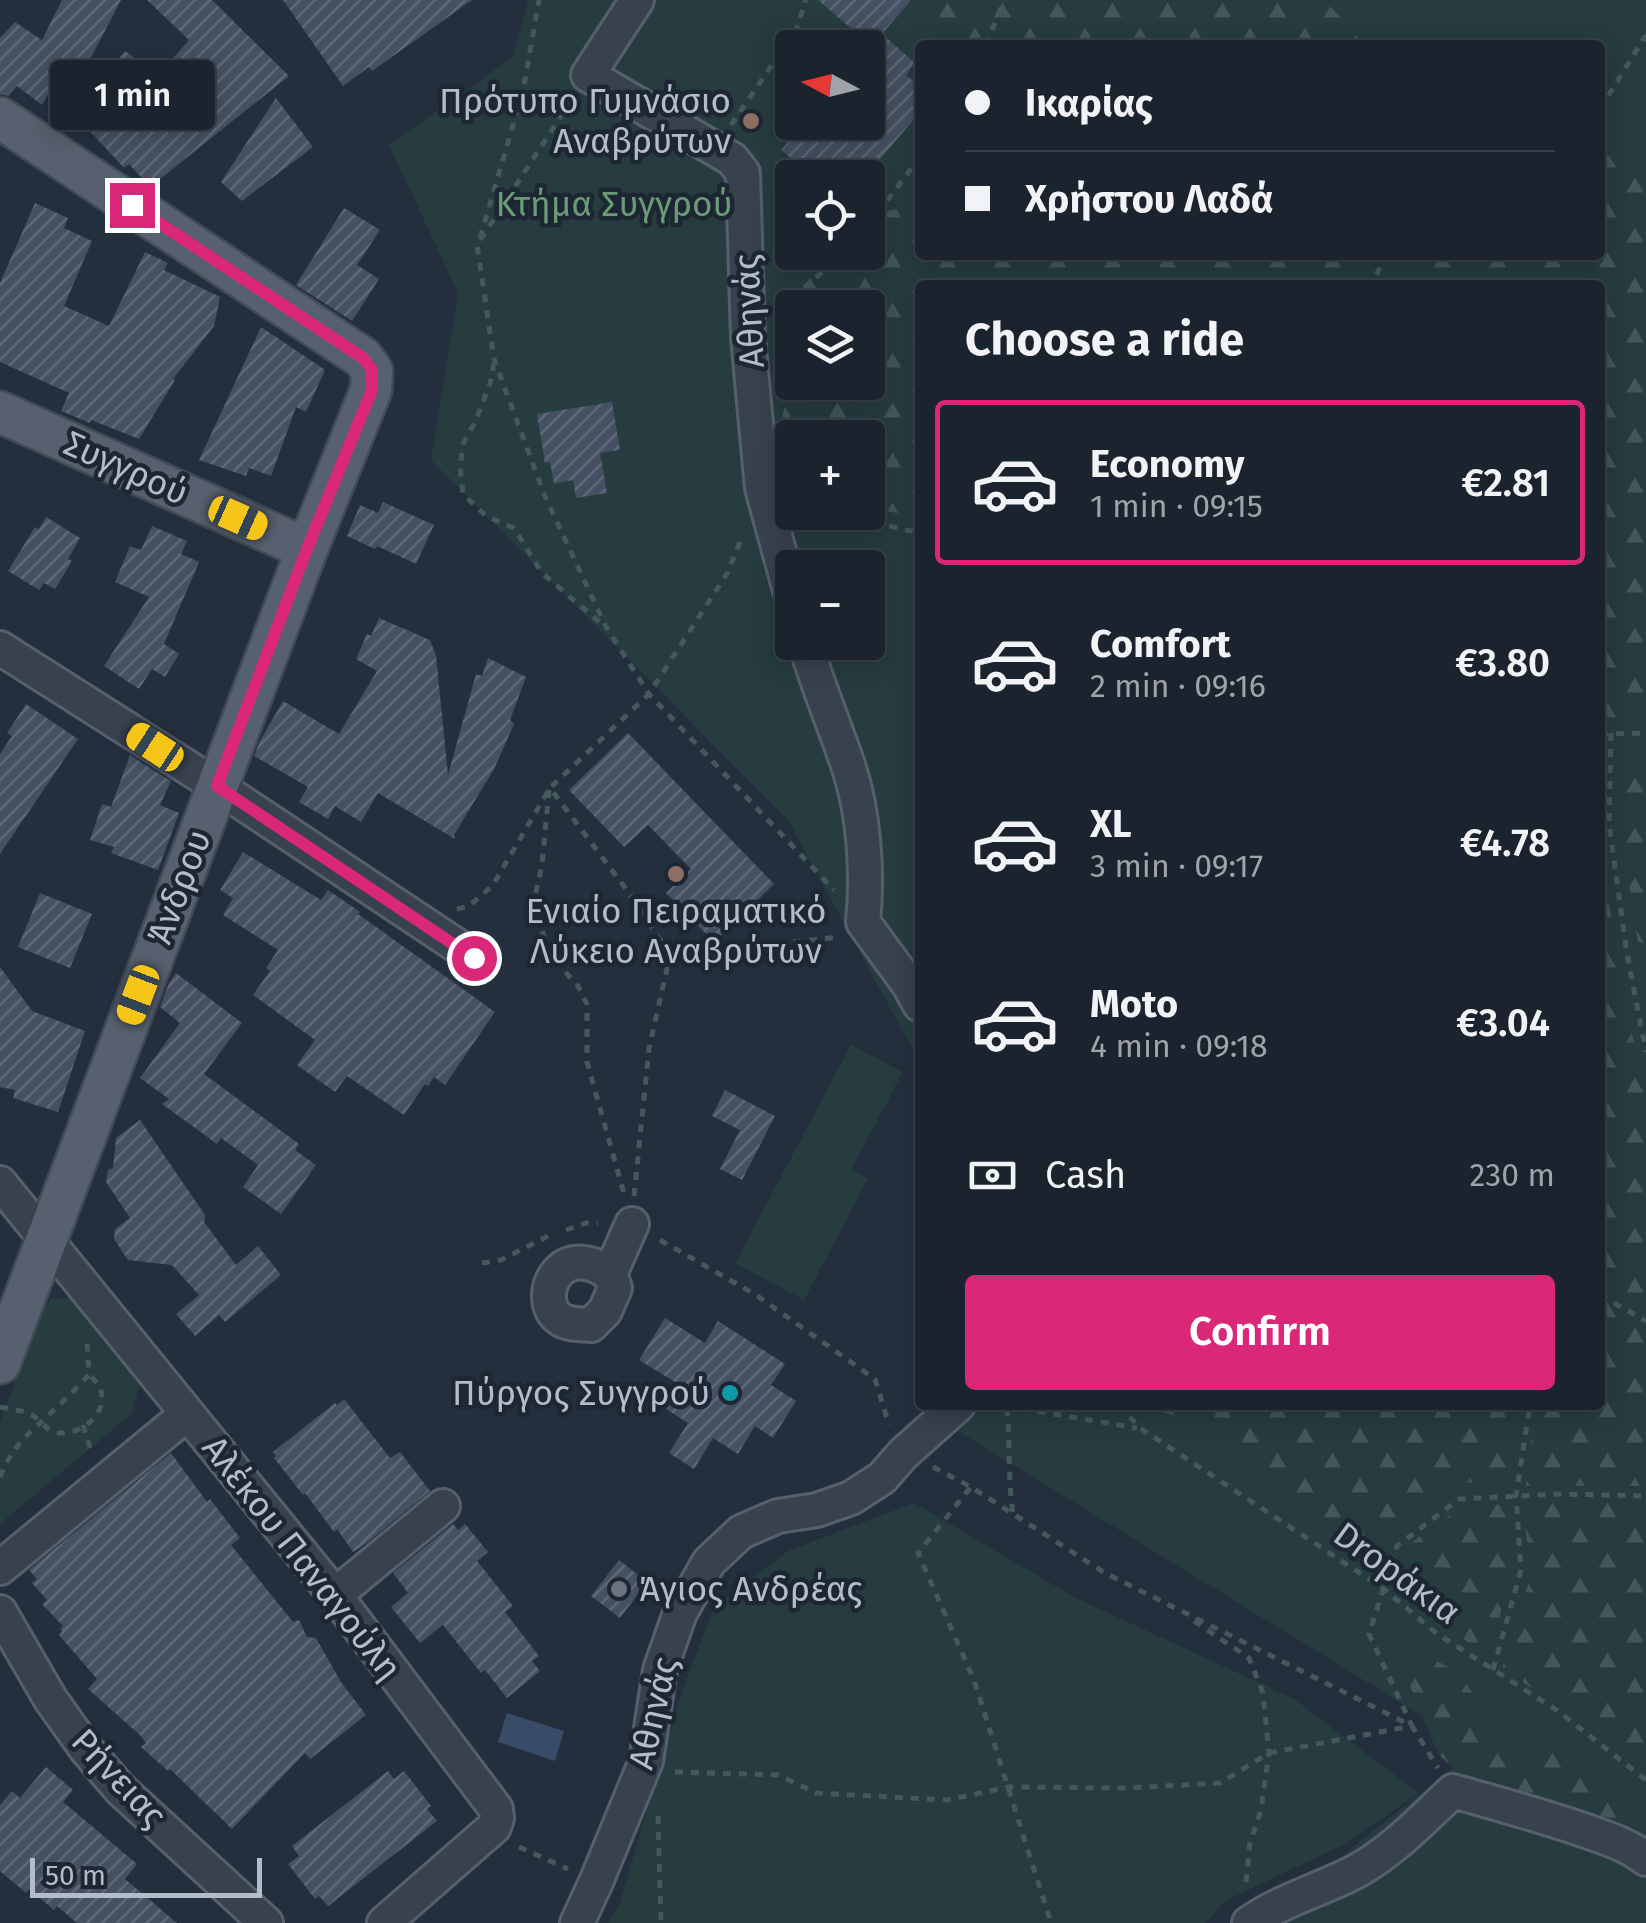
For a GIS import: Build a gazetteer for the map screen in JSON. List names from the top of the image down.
{
  "streets": {
    "main road": ["Συγγρού", "Άνδρου"],
    "street": ["Αθηνάς", "Αλέκου Παναγούλη", "Ρήνειας"],
    "path": ["Dropάκια"]
  },
  "crossings": [
    ["Συγγρού", "Άνδρου"],
    ["Άνδρου", "Αλέκου Παναγούλη"]
  ],
  "parks": ["Κτήμα Συγγρού"],
  "places": [
    "Πρότυπο Γυμνάσιο Αναβρύτων",
    "Ενιαίο Πειραματικό Λύκειο Αναβρύτων",
    "Πύργος Συγγρού",
    "Άγιος Ανδρέας"
  ],
  "scale_bar": "50 m",
  "north": "left",
  "page": {
    "map_buttons": ["+", "−"],
    "banner": ["Ικαρίας", "Χρήστου Λαδά"],
    "bubble": "1 min",
    "heading": "Choose a ride",
    "list": [
      {
        "name": "Economy",
        "note": "1 min · 09:15",
        "value": "€2.81"
      },
      {
        "name": "Comfort",
        "note": "2 min · 09:16",
        "value": "€3.80"
      },
      {
        "name": "XL",
        "note": "3 min · 09:17",
        "value": "€4.78"
      },
      {
        "name": "Moto",
        "note": "4 min · 09:18",
        "value": "€3.04"
      }
    ],
    "pay": ["Cash", "230 m"],
    "buttons": "Confirm",
    "scale": "50 m"
  }
}
